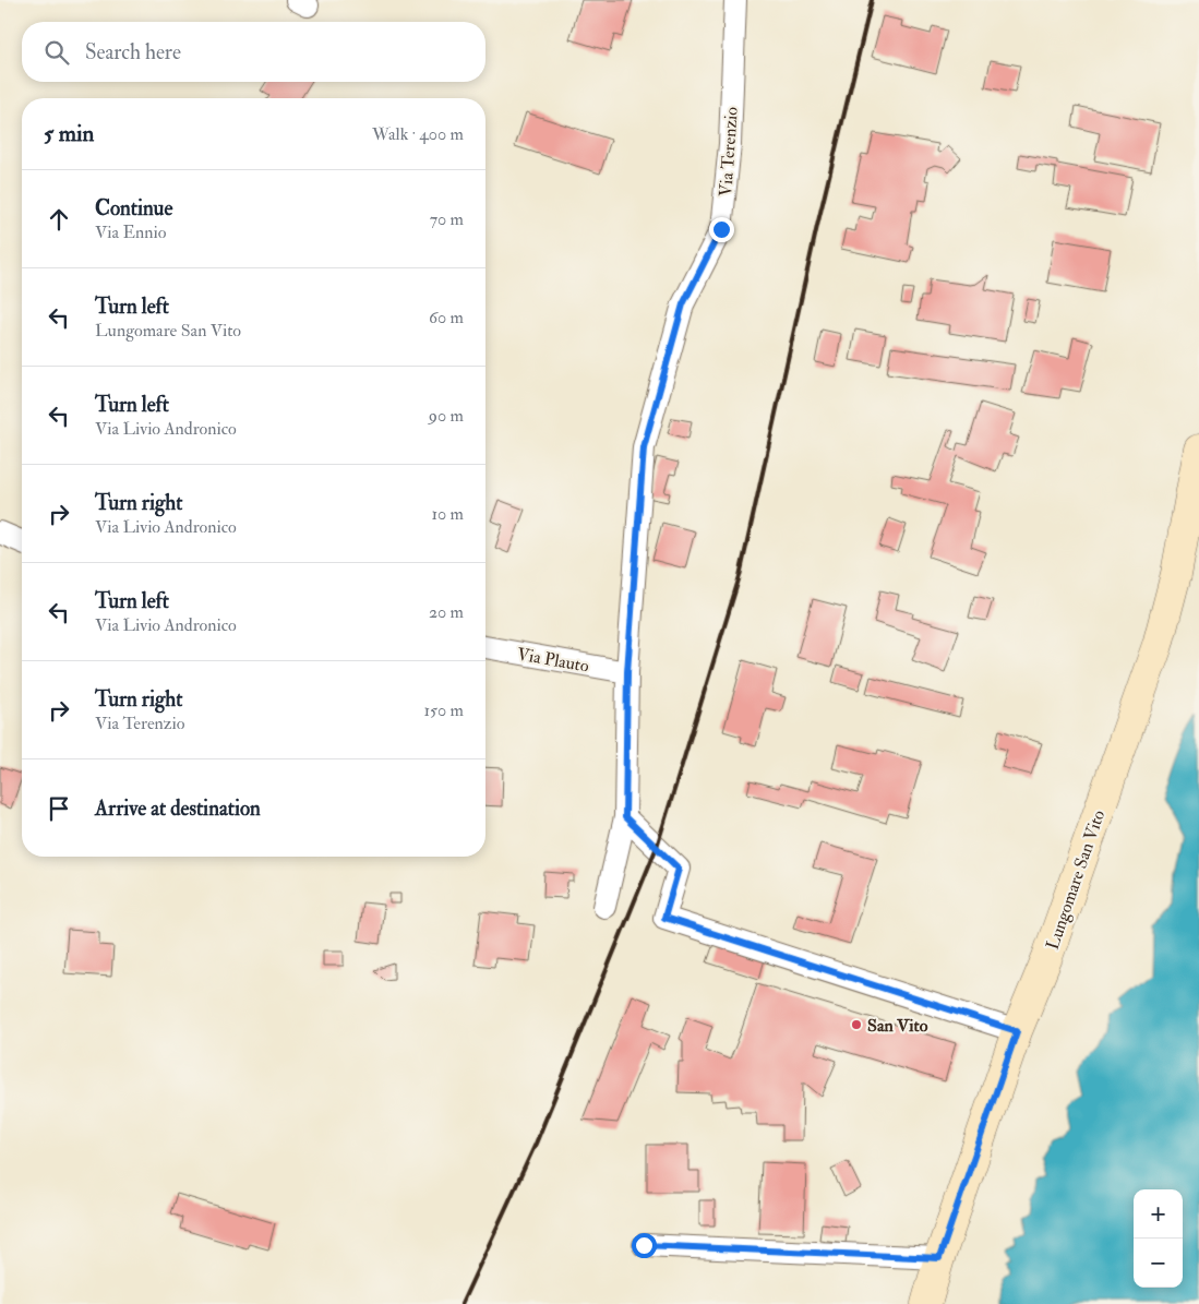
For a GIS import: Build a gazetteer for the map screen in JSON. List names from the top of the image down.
{
  "streets": {
    "main road": ["Lungomare San Vito"],
    "street": ["Via Terenzio", "Via Plauto"]
  },
  "crossings": [
    ["Via Terenzio", "Via Plauto"]
  ],
  "places": ["San Vito"],
  "page": {
    "search": "Search here",
    "heading": ["5 min", "Walk · 400 m"],
    "list": [
      ["Continue", "Via Ennio", "70 m"],
      ["Turn left", "Lungomare San Vito", "60 m"],
      ["Turn left", "Via Livio Andronico", "90 m"],
      ["Turn right", "Via Livio Andronico", "10 m"],
      ["Turn left", "Via Livio Andronico", "20 m"],
      ["Turn right", "Via Terenzio", "150 m"],
      "Arrive at destination"
    ],
    "map_buttons": ["+", "−"]
  }
}
